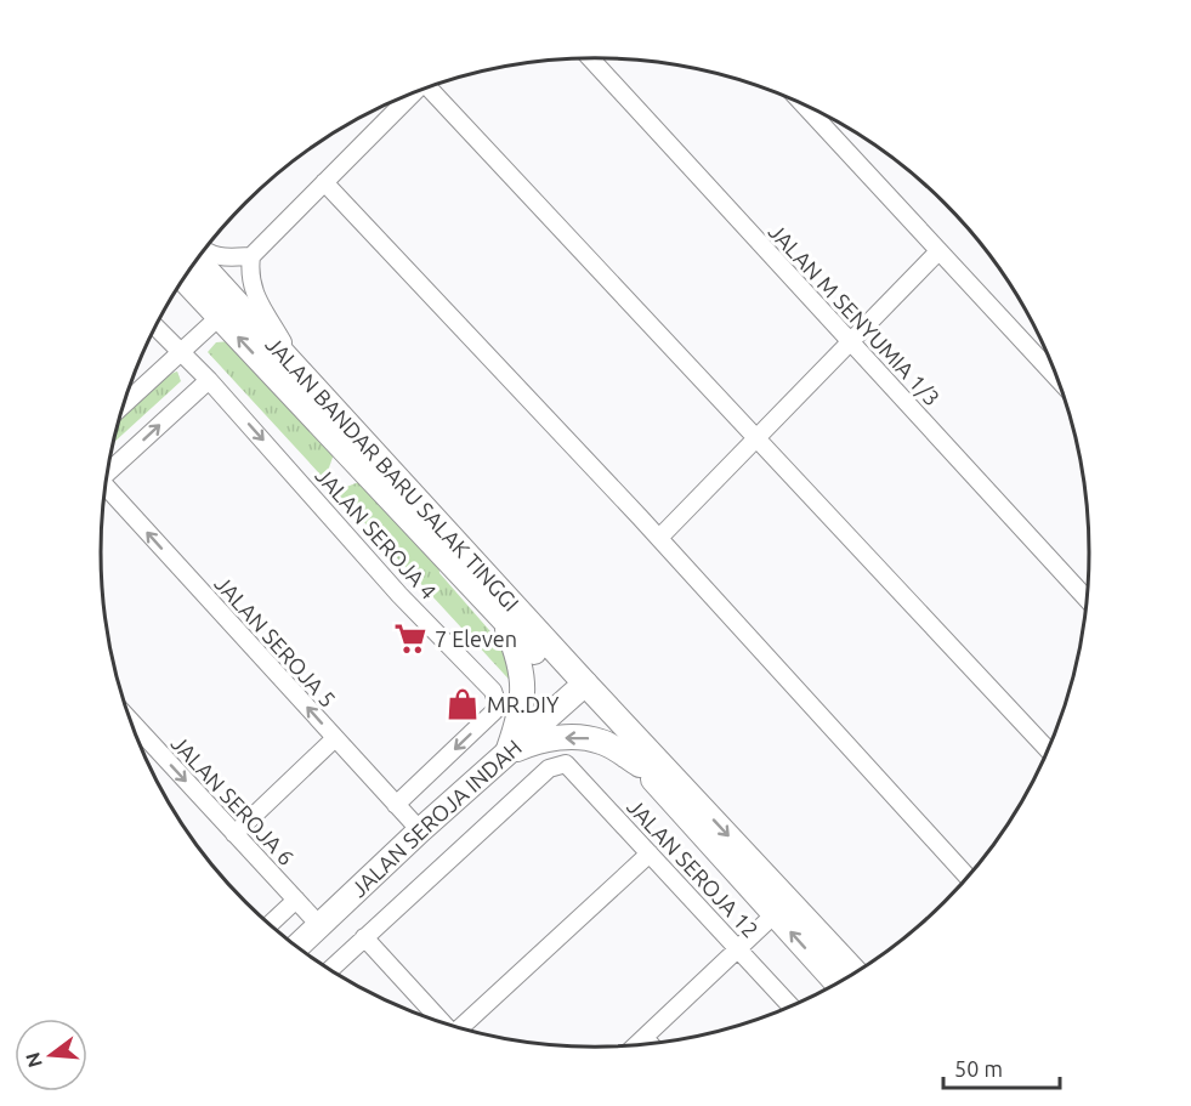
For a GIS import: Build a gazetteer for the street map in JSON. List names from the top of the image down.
{
  "streets": {
    "main road": ["JALAN BANDAR BARU SALAK TINGGI", "JALAN SEROJA INDAH"],
    "street": [
      "JALAN M SENYUMIA 1/3",
      "JALAN SEROJA 4",
      "JALAN SEROJA 5",
      "JALAN SEROJA 6",
      "JALAN SEROJA 12"
    ]
  },
  "crossings": [
    ["JALAN BANDAR BARU SALAK TINGGI", "JALAN SEROJA INDAH"],
    ["JALAN SEROJA 4", "JALAN SEROJA 5"],
    ["JALAN SEROJA 5", "JALAN SEROJA INDAH"],
    ["JALAN SEROJA 6", "JALAN SEROJA INDAH"]
  ],
  "one_way": ["JALAN SEROJA 4", "JALAN SEROJA 5", "JALAN SEROJA 6"],
  "places": {
    "supermarket": ["7 Eleven"],
    "shop": ["MR.DIY"]
  },
  "scale_bar": "50 m",
  "north": "left"
}
